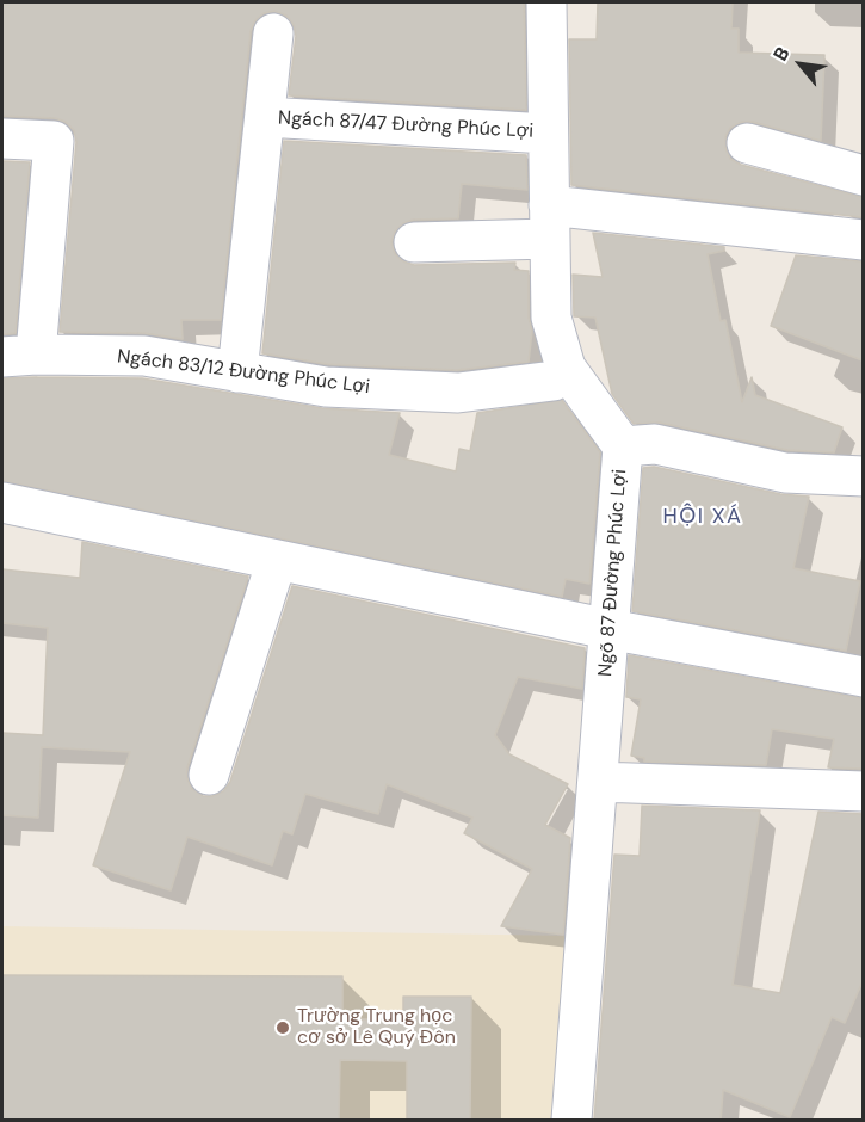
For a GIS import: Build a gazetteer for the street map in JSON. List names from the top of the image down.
{
  "streets": {
    "street": ["Ngách 87/47 Đường Phúc Lợi", "Ngách 83/12 Đường Phúc Lợi", "Ngõ 87 Đường Phúc Lợi"]
  },
  "crossings": [
    ["Ngách 87/47 Đường Phúc Lợi", "Ngõ 87 Đường Phúc Lợi"],
    ["Ngách 83/12 Đường Phúc Lợi", "Ngõ 87 Đường Phúc Lợi"]
  ],
  "districts": ["HỘI XÁ"],
  "places": ["Trường Trung học cơ sở Lê Quý Đôn"],
  "north": "top left"
}
